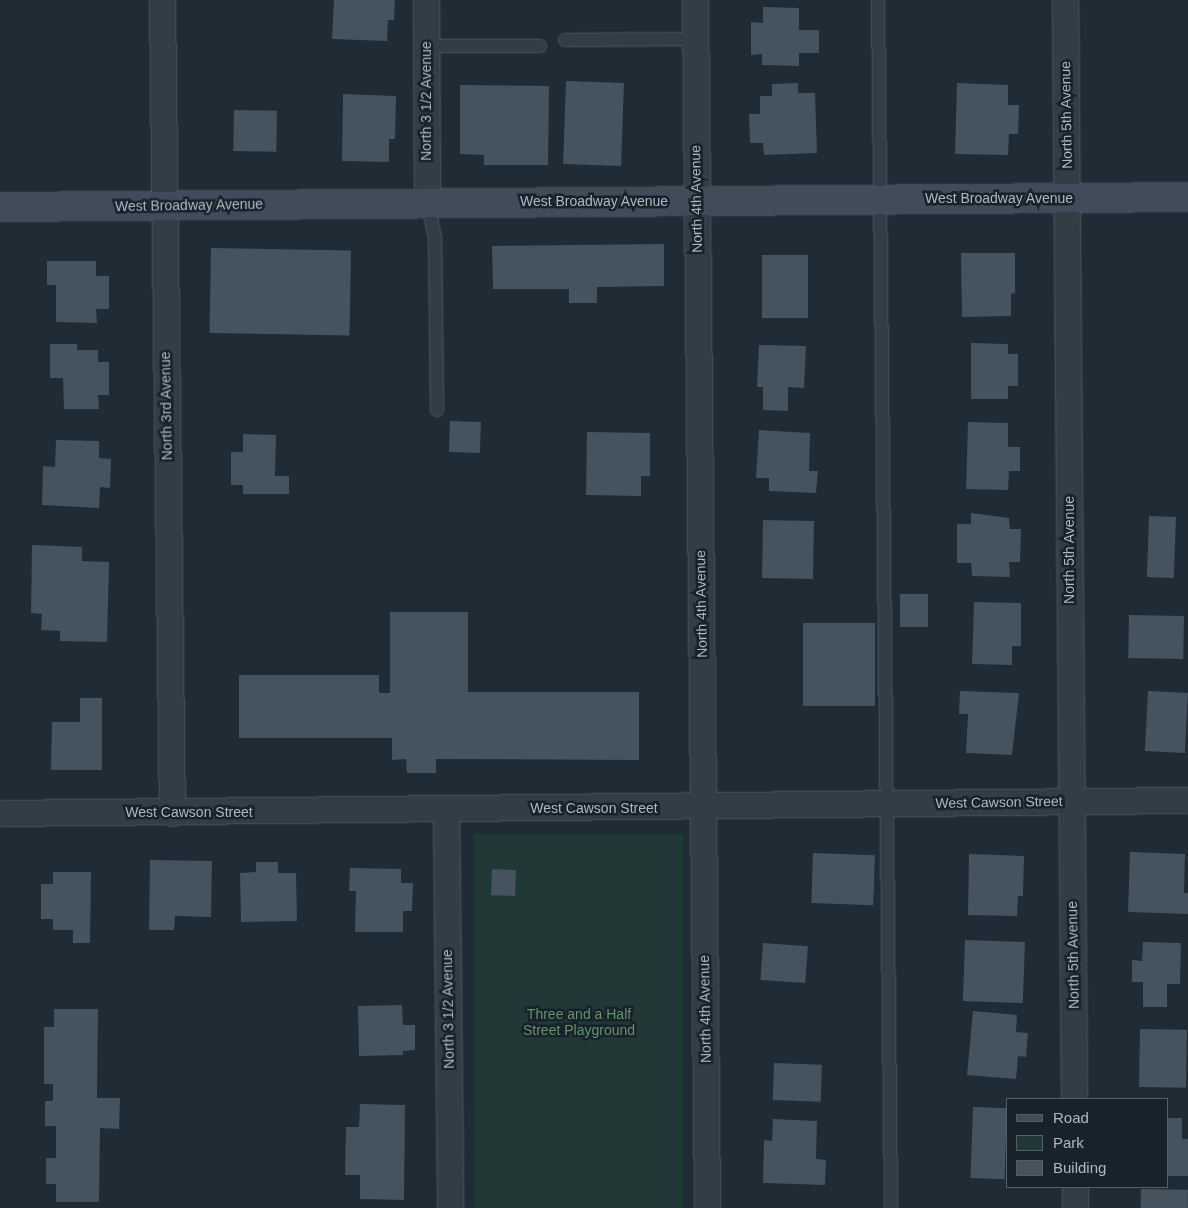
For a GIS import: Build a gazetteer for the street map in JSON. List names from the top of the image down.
{
  "streets": {
    "main road": ["West Broadway Avenue"],
    "street": [
      "North 3 1/2 Avenue",
      "North 5th Avenue",
      "North 4th Avenue",
      "North 3rd Avenue",
      "West Cawson Street"
    ]
  },
  "crossings": [
    ["North 3 1/2 Avenue", "West Broadway Avenue"],
    ["North 3 1/2 Avenue", "West Cawson Street"],
    ["North 5th Avenue", "West Broadway Avenue"],
    ["North 5th Avenue", "West Cawson Street"],
    ["West Broadway Avenue", "North 4th Avenue"],
    ["West Broadway Avenue", "North 3rd Avenue"],
    ["North 4th Avenue", "West Cawson Street"],
    ["North 3rd Avenue", "West Cawson Street"]
  ],
  "parks": ["Three and a Half Street Playground"],
  "legend": ["Road", "Park", "Building"]
}
